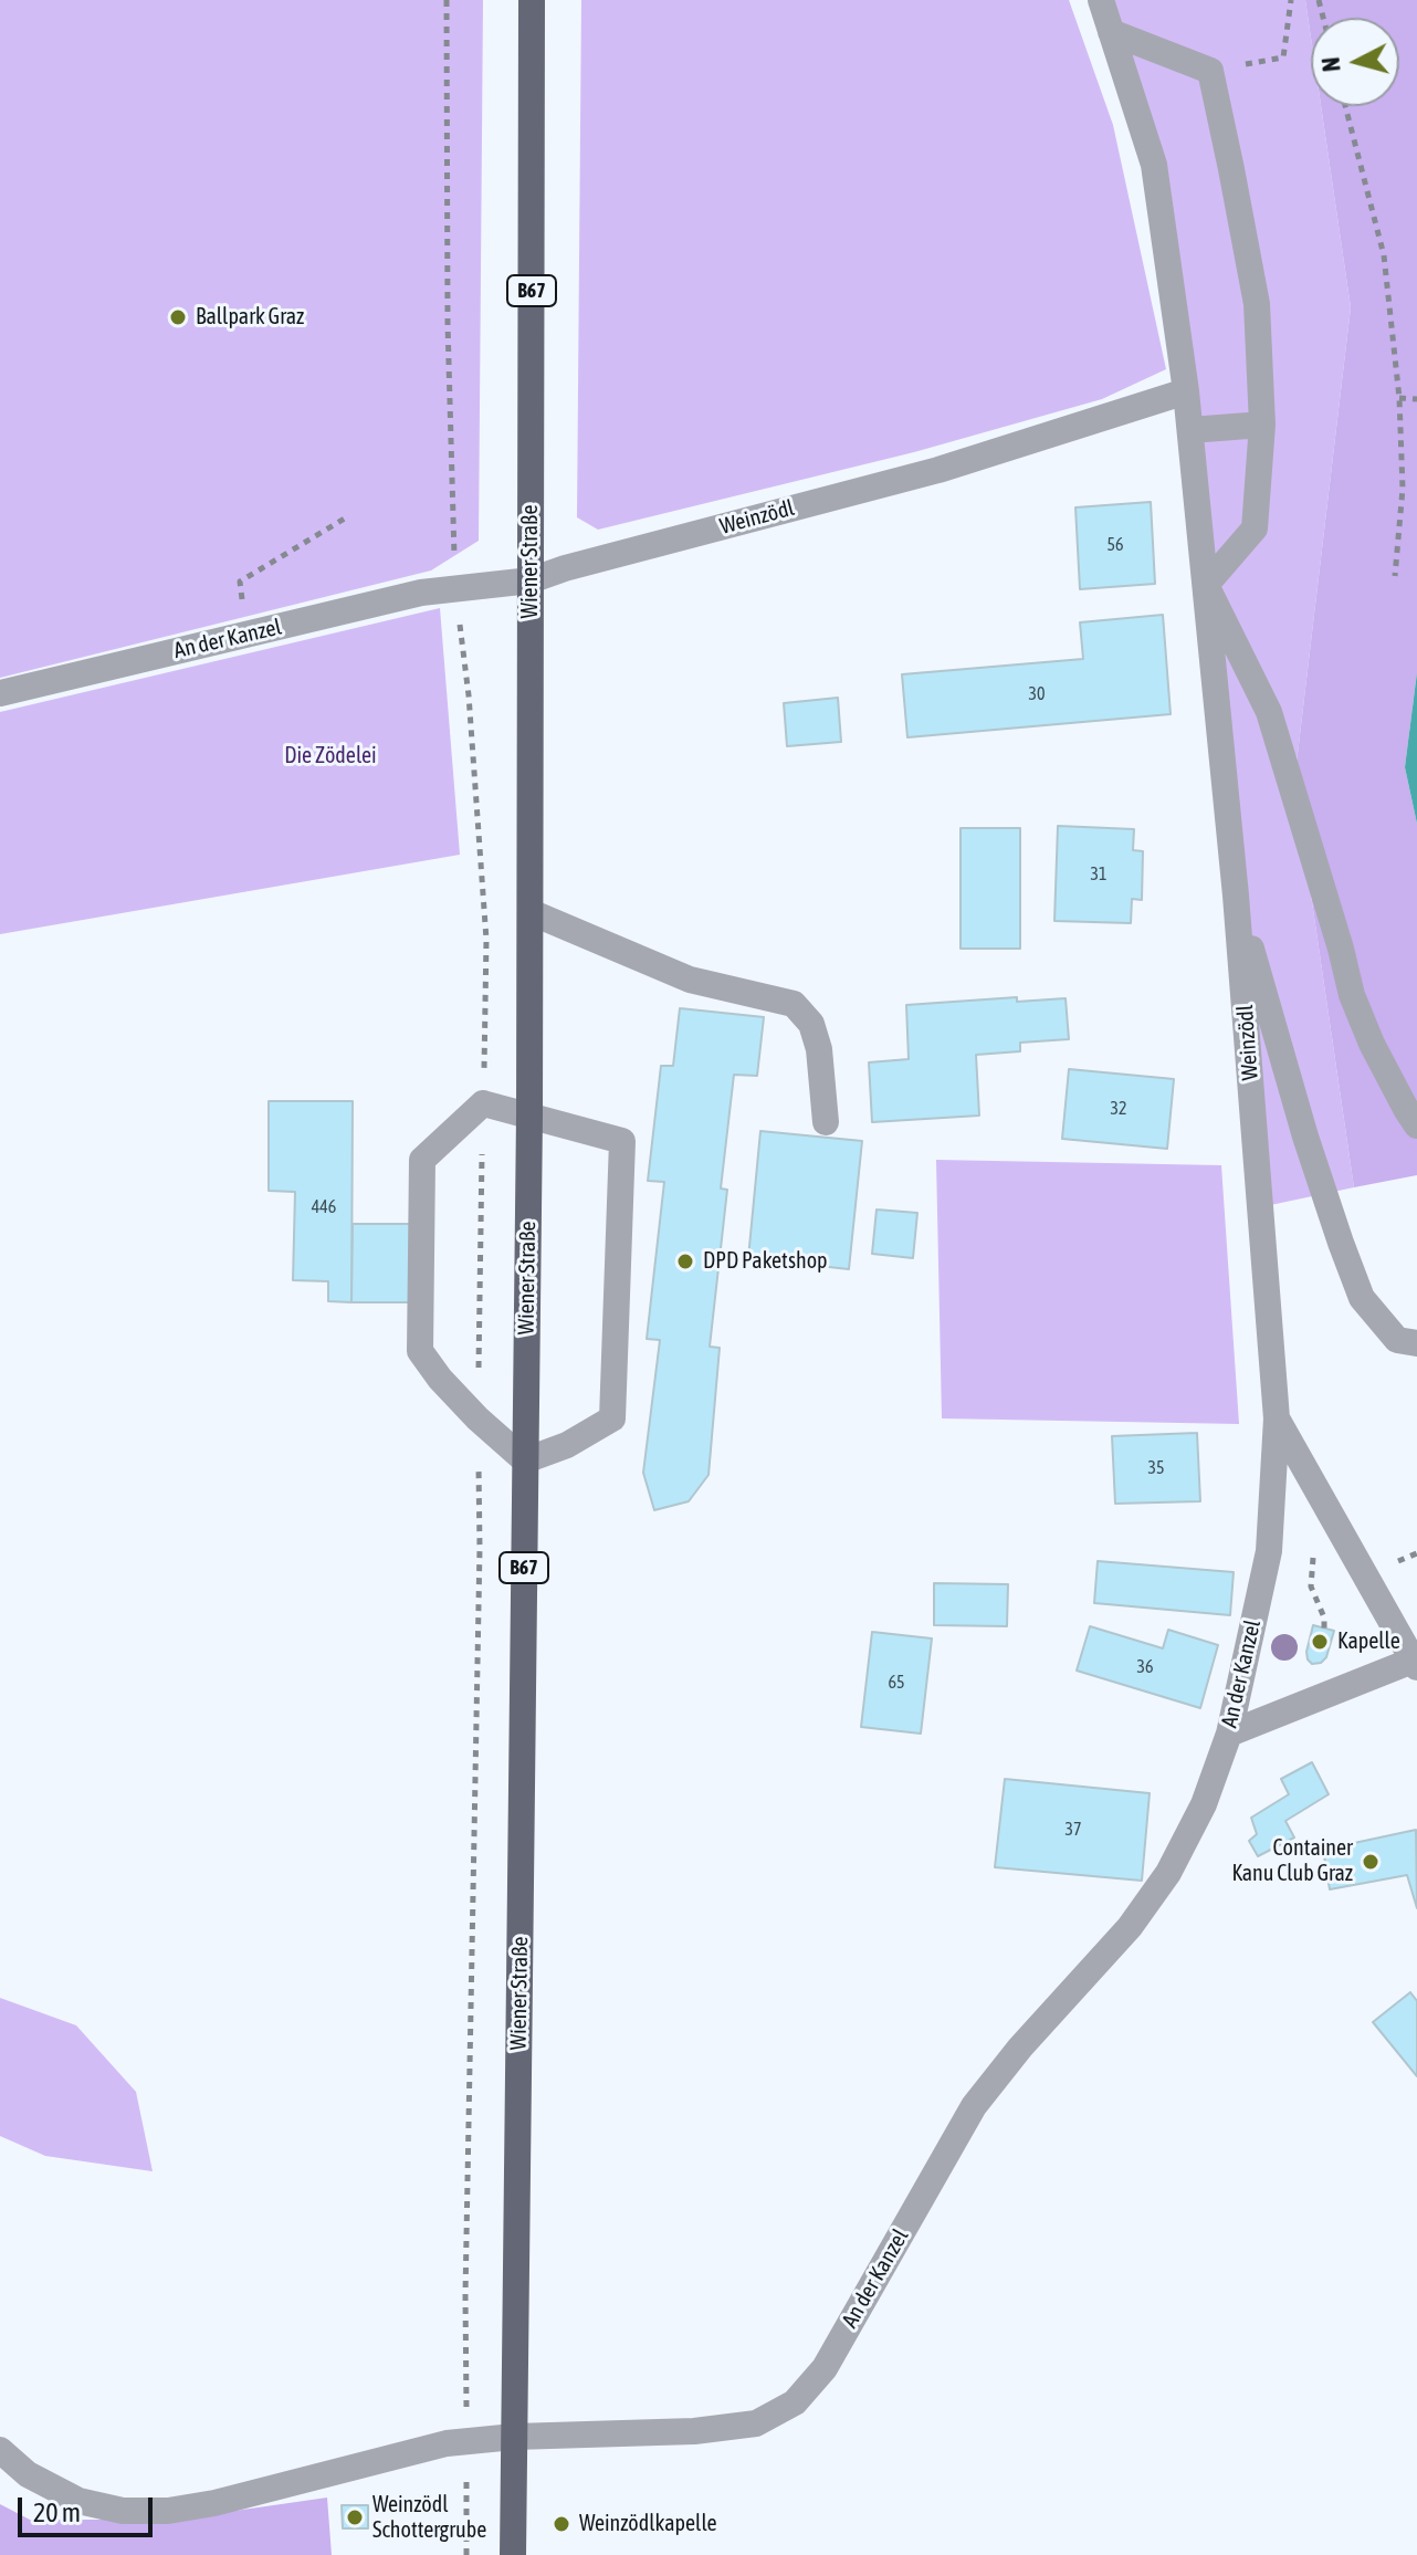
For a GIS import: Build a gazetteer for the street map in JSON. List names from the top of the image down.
{
  "streets": {
    "main road": ["B67", "Wiener Straße"],
    "street": ["Weinzödl", "An der Kanzel"]
  },
  "crossings": [
    ["Weinzödl", "Wiener Straße"],
    ["Weinzödl", "An der Kanzel"],
    ["Wiener Straße", "An der Kanzel"]
  ],
  "parks": ["Die Zödelei"],
  "places": [
    "Ballpark Graz",
    "DPD Paketshop",
    "Kapelle",
    "Container Kanu Club Graz",
    "Weinzödl Schottergrube",
    "Weinzödlkapelle"
  ],
  "house_numbers": [
    "56",
    "30",
    "31",
    "32",
    "446",
    "35",
    "36",
    "65",
    "37"
  ],
  "scale_bar": "20 m",
  "north": "left"
}
